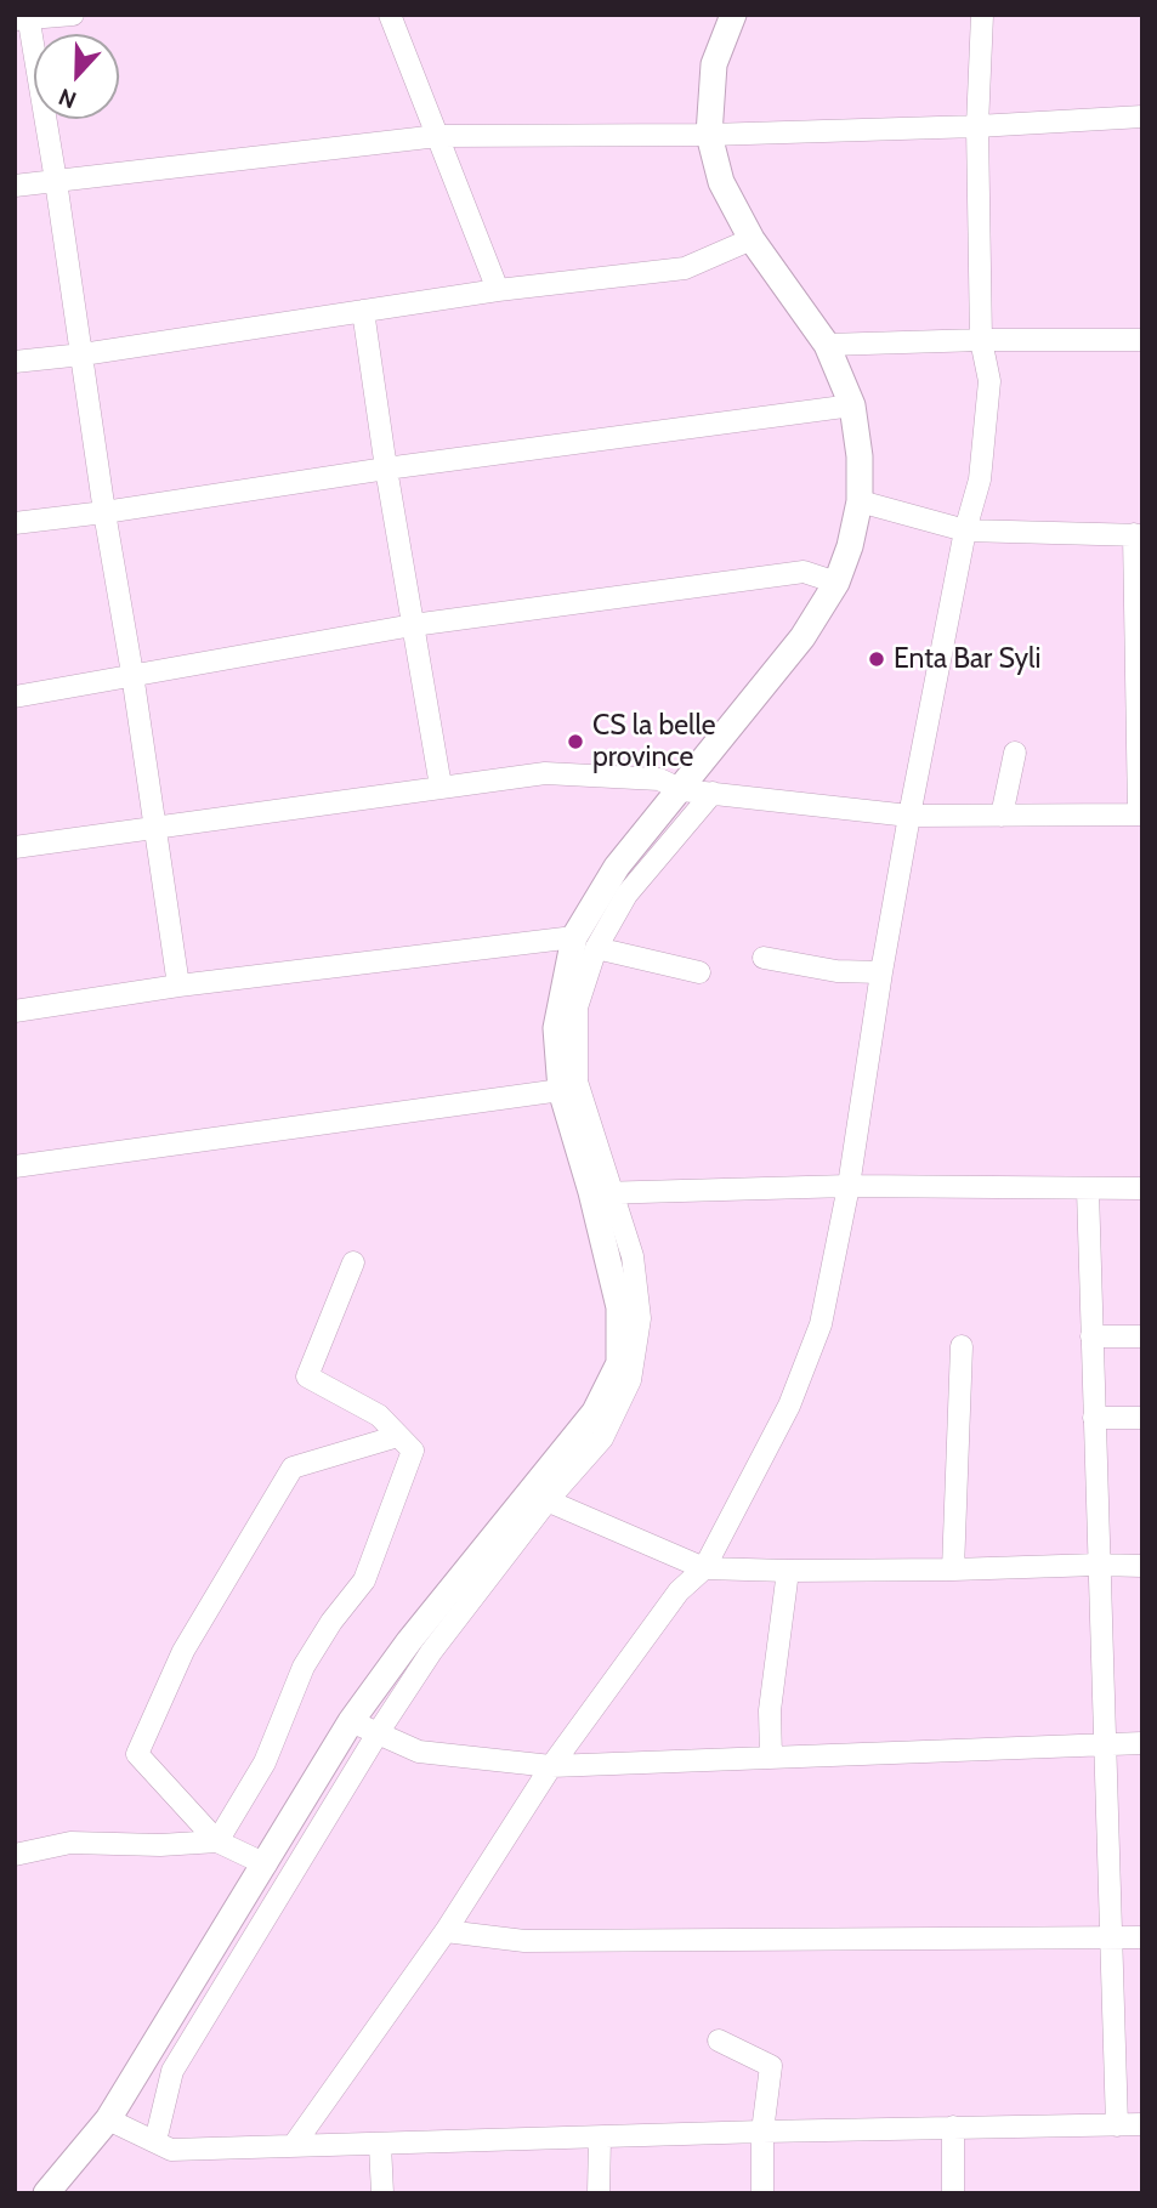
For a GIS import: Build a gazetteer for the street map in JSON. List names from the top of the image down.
{
  "places": ["Enta Bar Syli", "CS la belle province"],
  "north": "bottom"
}
